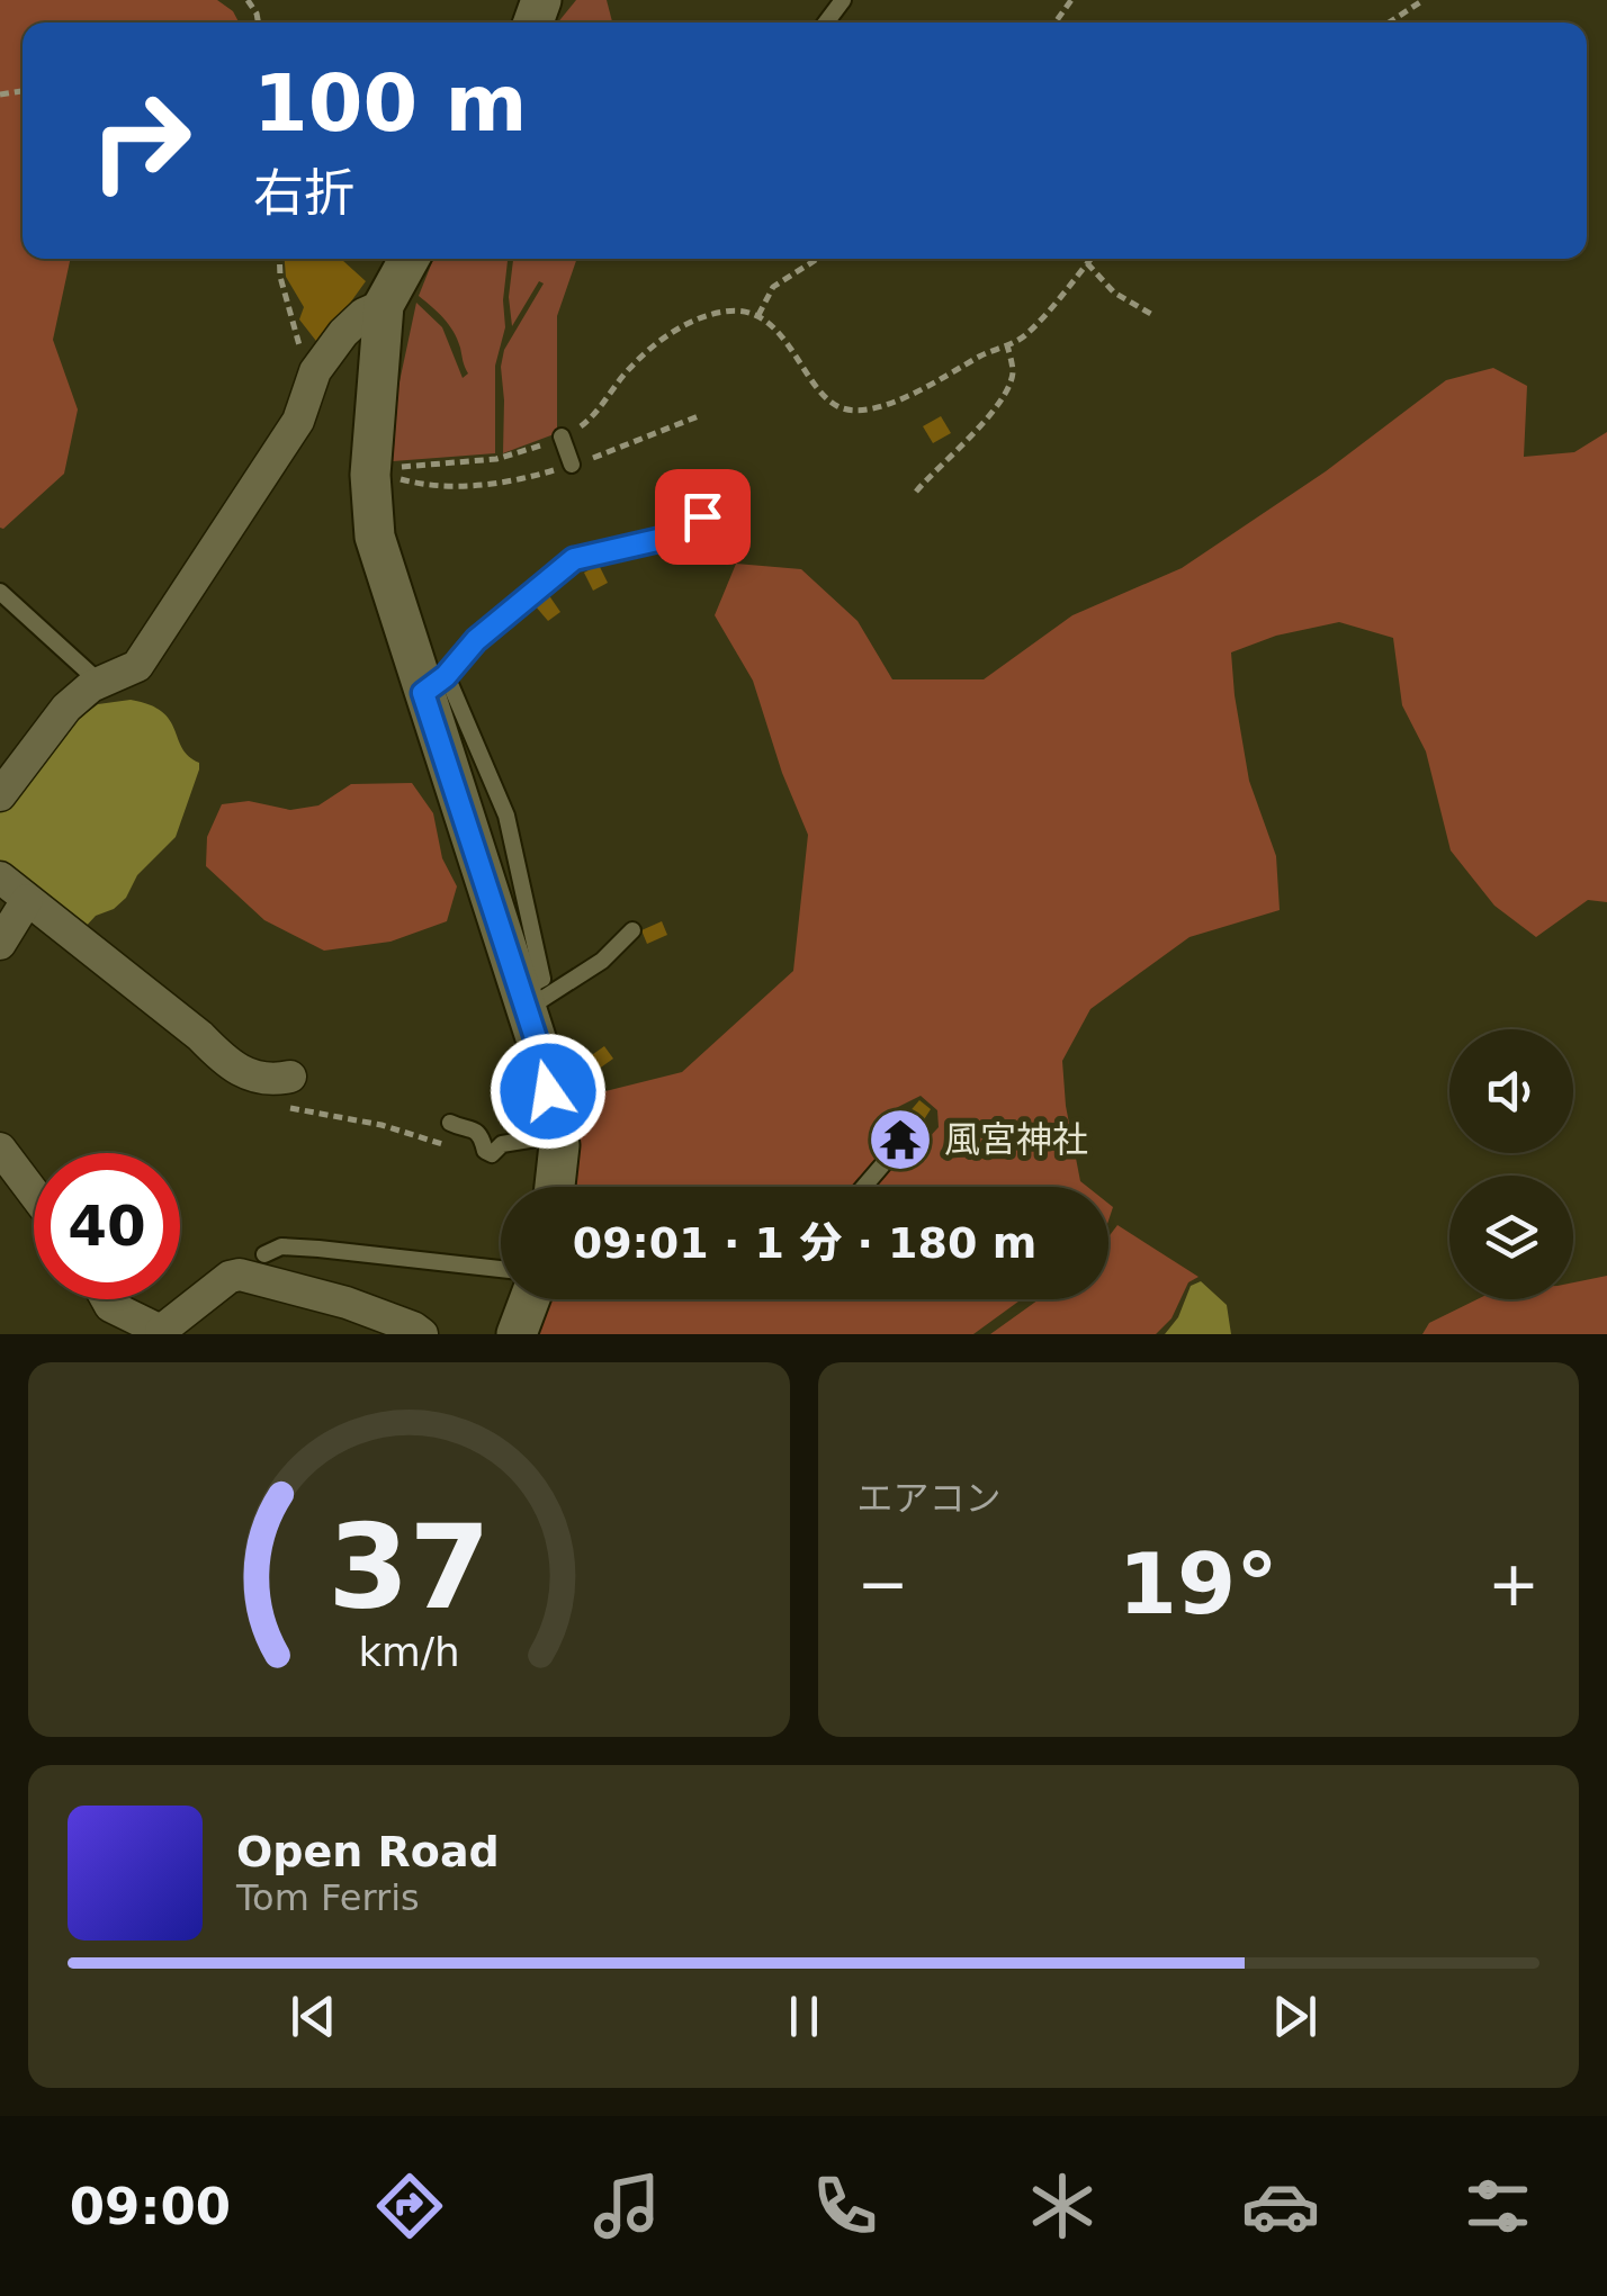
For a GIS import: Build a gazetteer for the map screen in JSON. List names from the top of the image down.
{
  "places": {
    "temple": ["風宮神社"]
  },
  "page": {
    "turn": ["100 m", "右折"],
    "limit": "40",
    "trip": "09:01 · 1 分 · 180 m",
    "tile": "エアコン",
    "heat": ["−", "19°", "+"],
    "song": ["Open Road", "Tom Ferris"],
    "tabs": "09:00",
    "gauge": ["37", "km/h"]
  }
}
